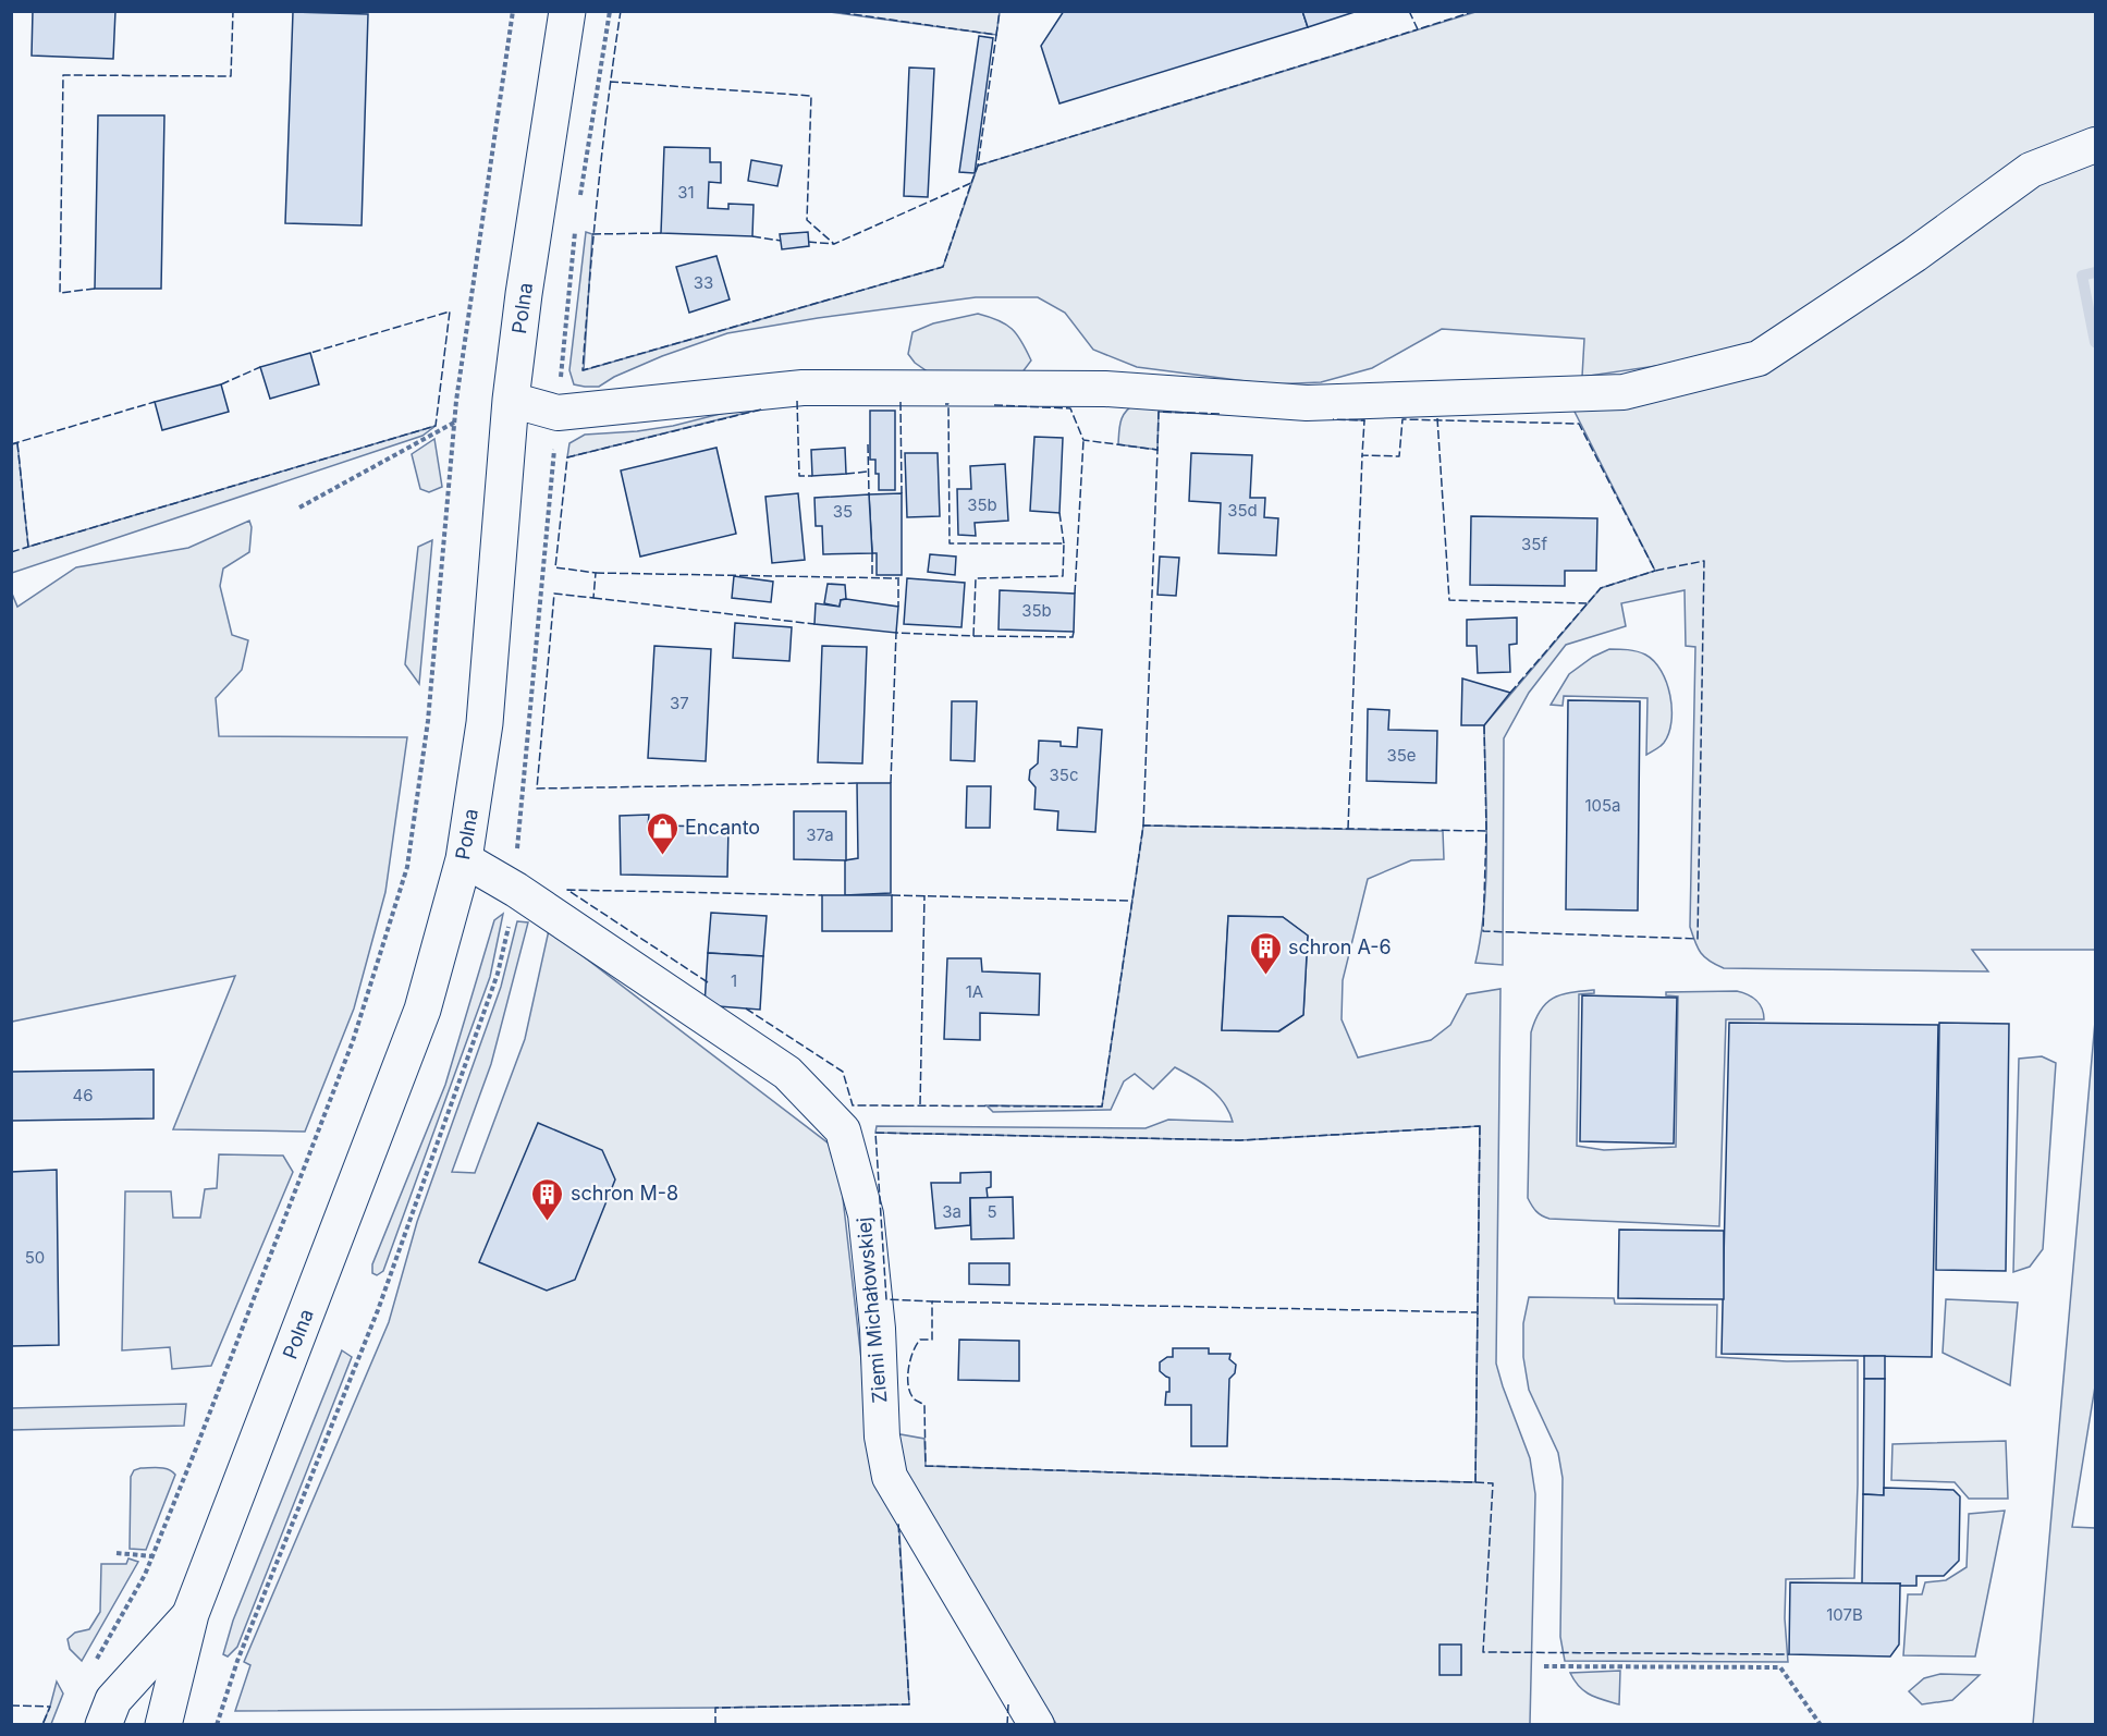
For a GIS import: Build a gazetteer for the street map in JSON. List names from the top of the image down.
{
  "streets": {
    "street": ["Polna", "Ziemi Michałowskiej"]
  },
  "crossings": [
    ["Polna", "Ziemi Michałowskiej"]
  ],
  "places": {
    "shop": ["Encanto"],
    "building": ["schron A-6", "schron M-8"]
  },
  "house_numbers": [
    "31",
    "33",
    "35b",
    "35d",
    "35",
    "35f",
    "35b",
    "37",
    "35e",
    "35c",
    "105a",
    "37a",
    "1",
    "1A",
    "46",
    "3a",
    "5",
    "50",
    "107B"
  ]
}
